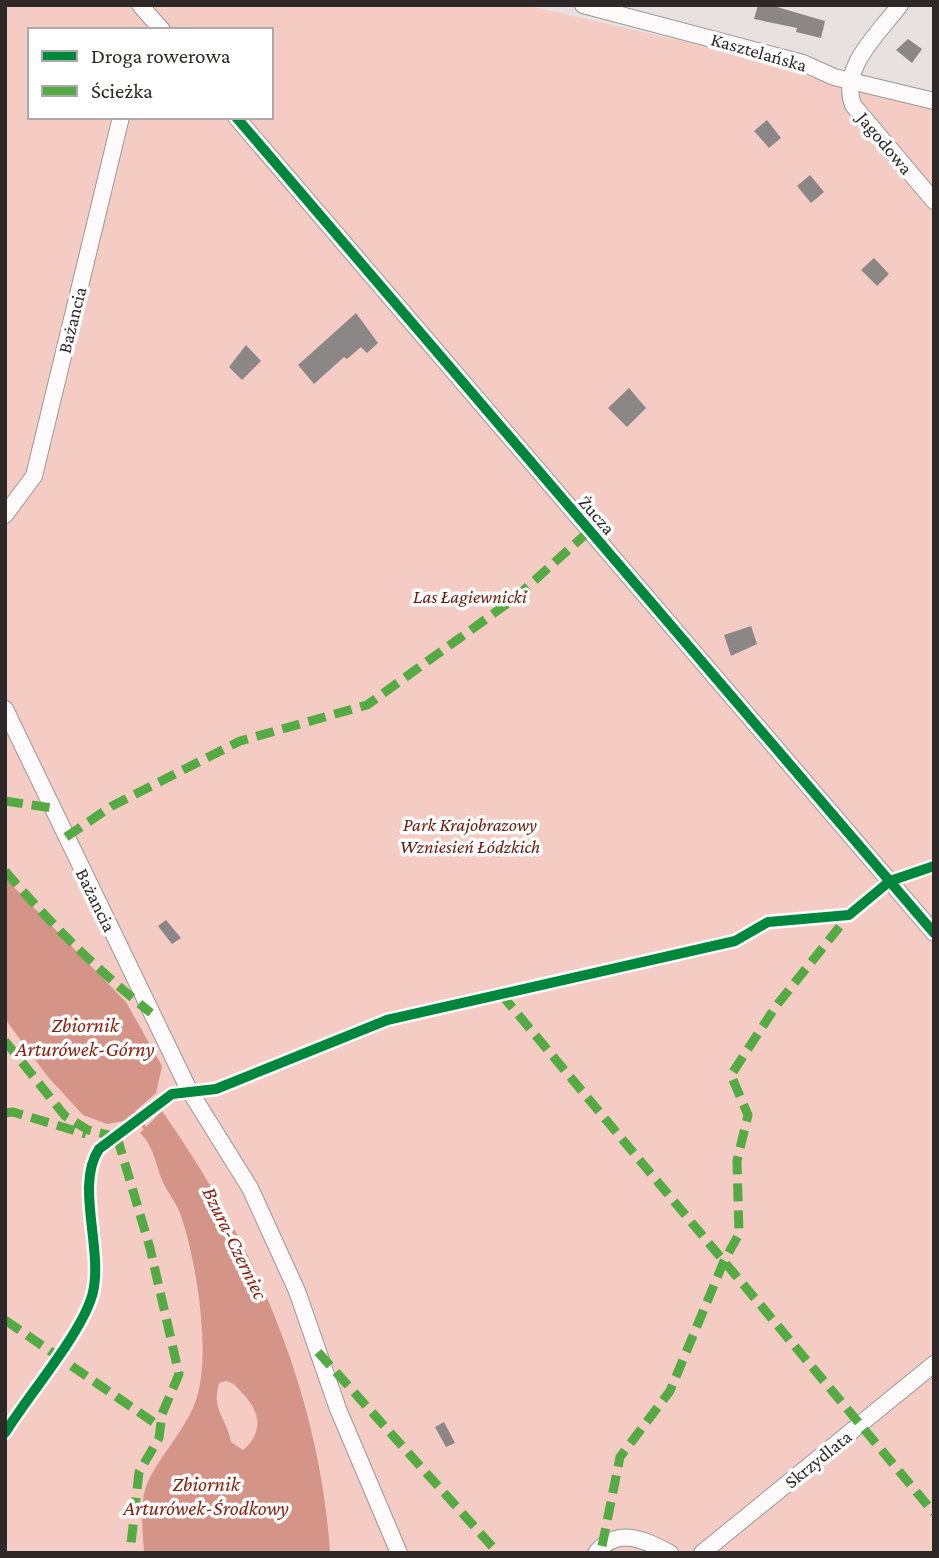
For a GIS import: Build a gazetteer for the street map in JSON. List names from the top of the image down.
{
  "streets": {
    "street": [
      "Kasztelańska",
      "Jagodowa",
      "Bażancia",
      "Żucza",
      "Skrzydlata"
    ]
  },
  "crossings": [
    ["Kasztelańska", "Jagodowa"]
  ],
  "water": ["Zbiornik Arturówek-Górny", "Bzura-Czerniec", "Zbiornik Arturówek-Środkowy"],
  "parks": ["Las Łagiewnicki", "Park Krajobrazowy Wzniesień Łódzkich"],
  "legend": ["Droga rowerowa", "Ścieżka"]
}
